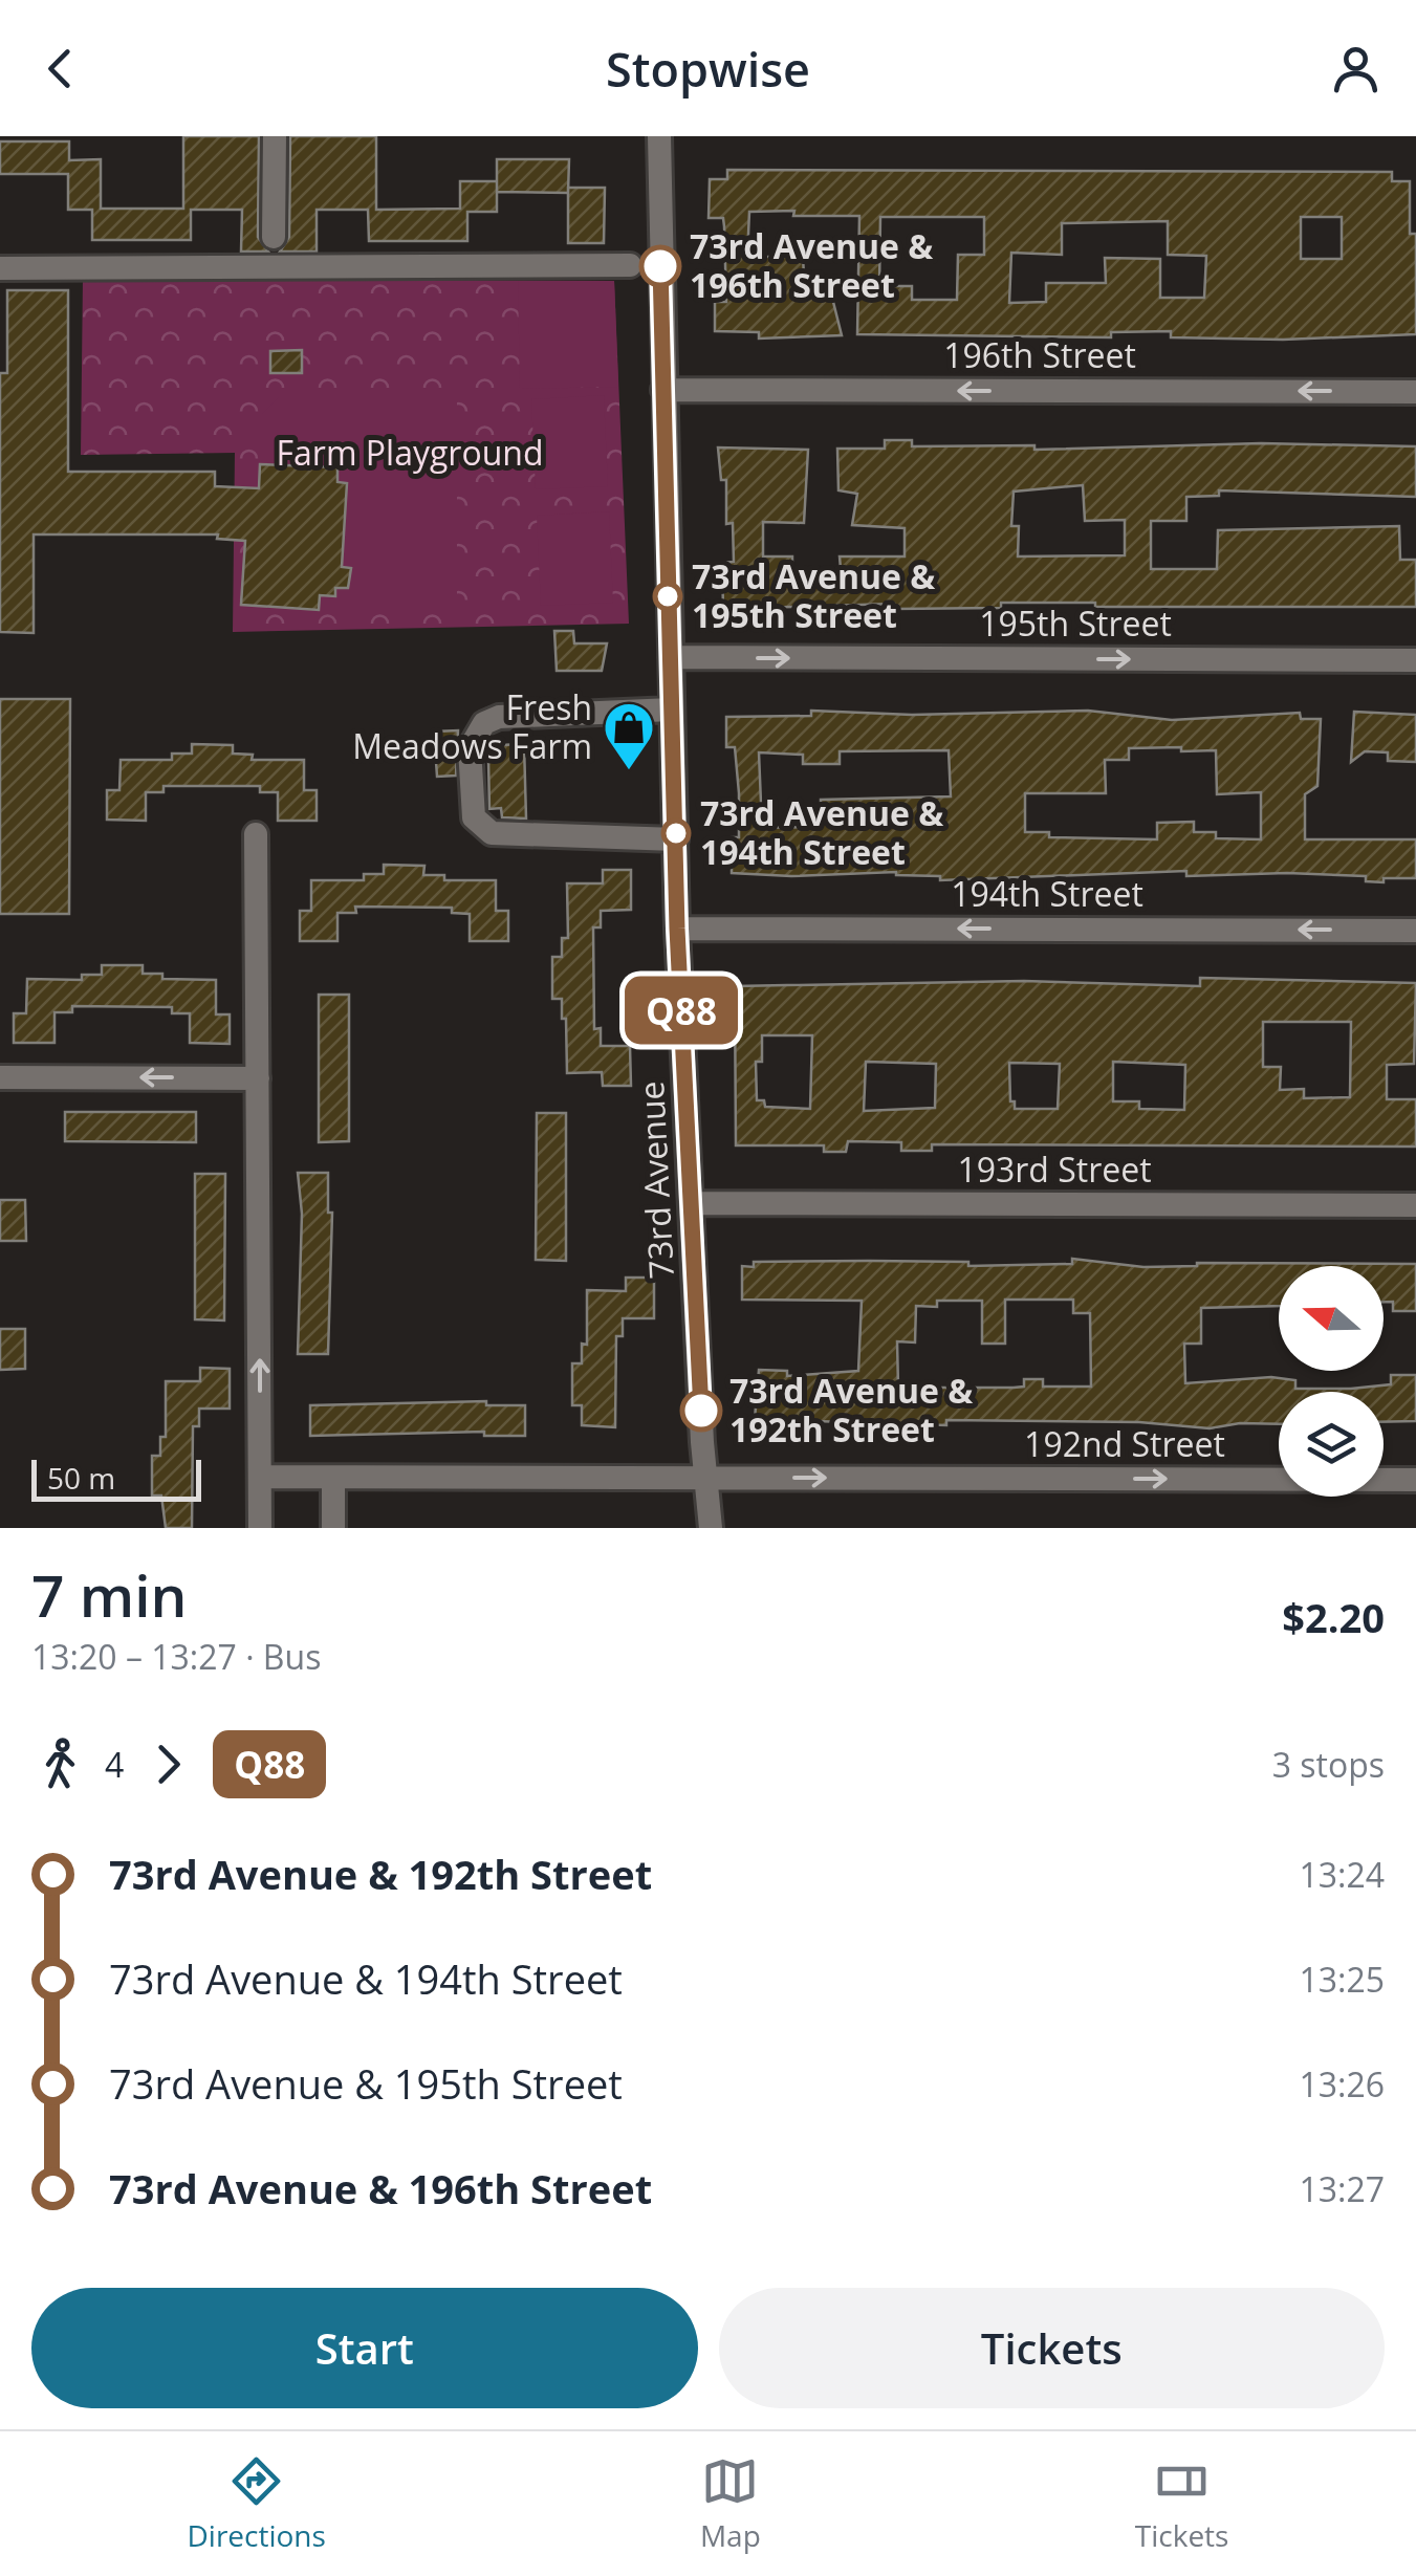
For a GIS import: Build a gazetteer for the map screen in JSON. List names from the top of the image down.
{
  "streets": {
    "street": [
      "196th Street",
      "195th Street",
      "194th Street",
      "193rd Street",
      "73rd Avenue",
      "192nd Street"
    ]
  },
  "crossings": [
    ["196th Street", "73rd Avenue"],
    ["195th Street", "73rd Avenue"],
    ["194th Street", "73rd Avenue"],
    ["193rd Street", "73rd Avenue"],
    ["73rd Avenue", "192nd Street"]
  ],
  "one_way": [
    "196th Street",
    "195th Street",
    "194th Street",
    "192nd Street"
  ],
  "parks": ["Farm Playground"],
  "places": {
    "other": [
      "73rd Avenue & 196th Street",
      "73rd Avenue & 195th Street",
      "73rd Avenue & 194th Street",
      "73rd Avenue & 192th Street"
    ],
    "shop": ["Fresh Meadows Farm"]
  },
  "lines": ["bus line Q88"],
  "scale_bar": "50 m",
  "north": "left",
  "page": {
    "header": "Stopwise",
    "on_map": "Q88",
    "scale": "50 m",
    "heading": ["7 min", "13:20 – 13:27 · Bus", "$2.20"],
    "legs": ["4", "Q88", "3 stops"],
    "list": [
      {
        "name": "73rd Avenue & 192th Street",
        "value": "13:24"
      },
      {
        "name": "73rd Avenue & 194th Street",
        "value": "13:25"
      },
      {
        "name": "73rd Avenue & 195th Street",
        "value": "13:26"
      },
      {
        "name": "73rd Avenue & 196th Street",
        "value": "13:27"
      }
    ],
    "buttons": ["Start", "Tickets"],
    "tabs": ["Directions", "Map", "Tickets"]
  }
}
